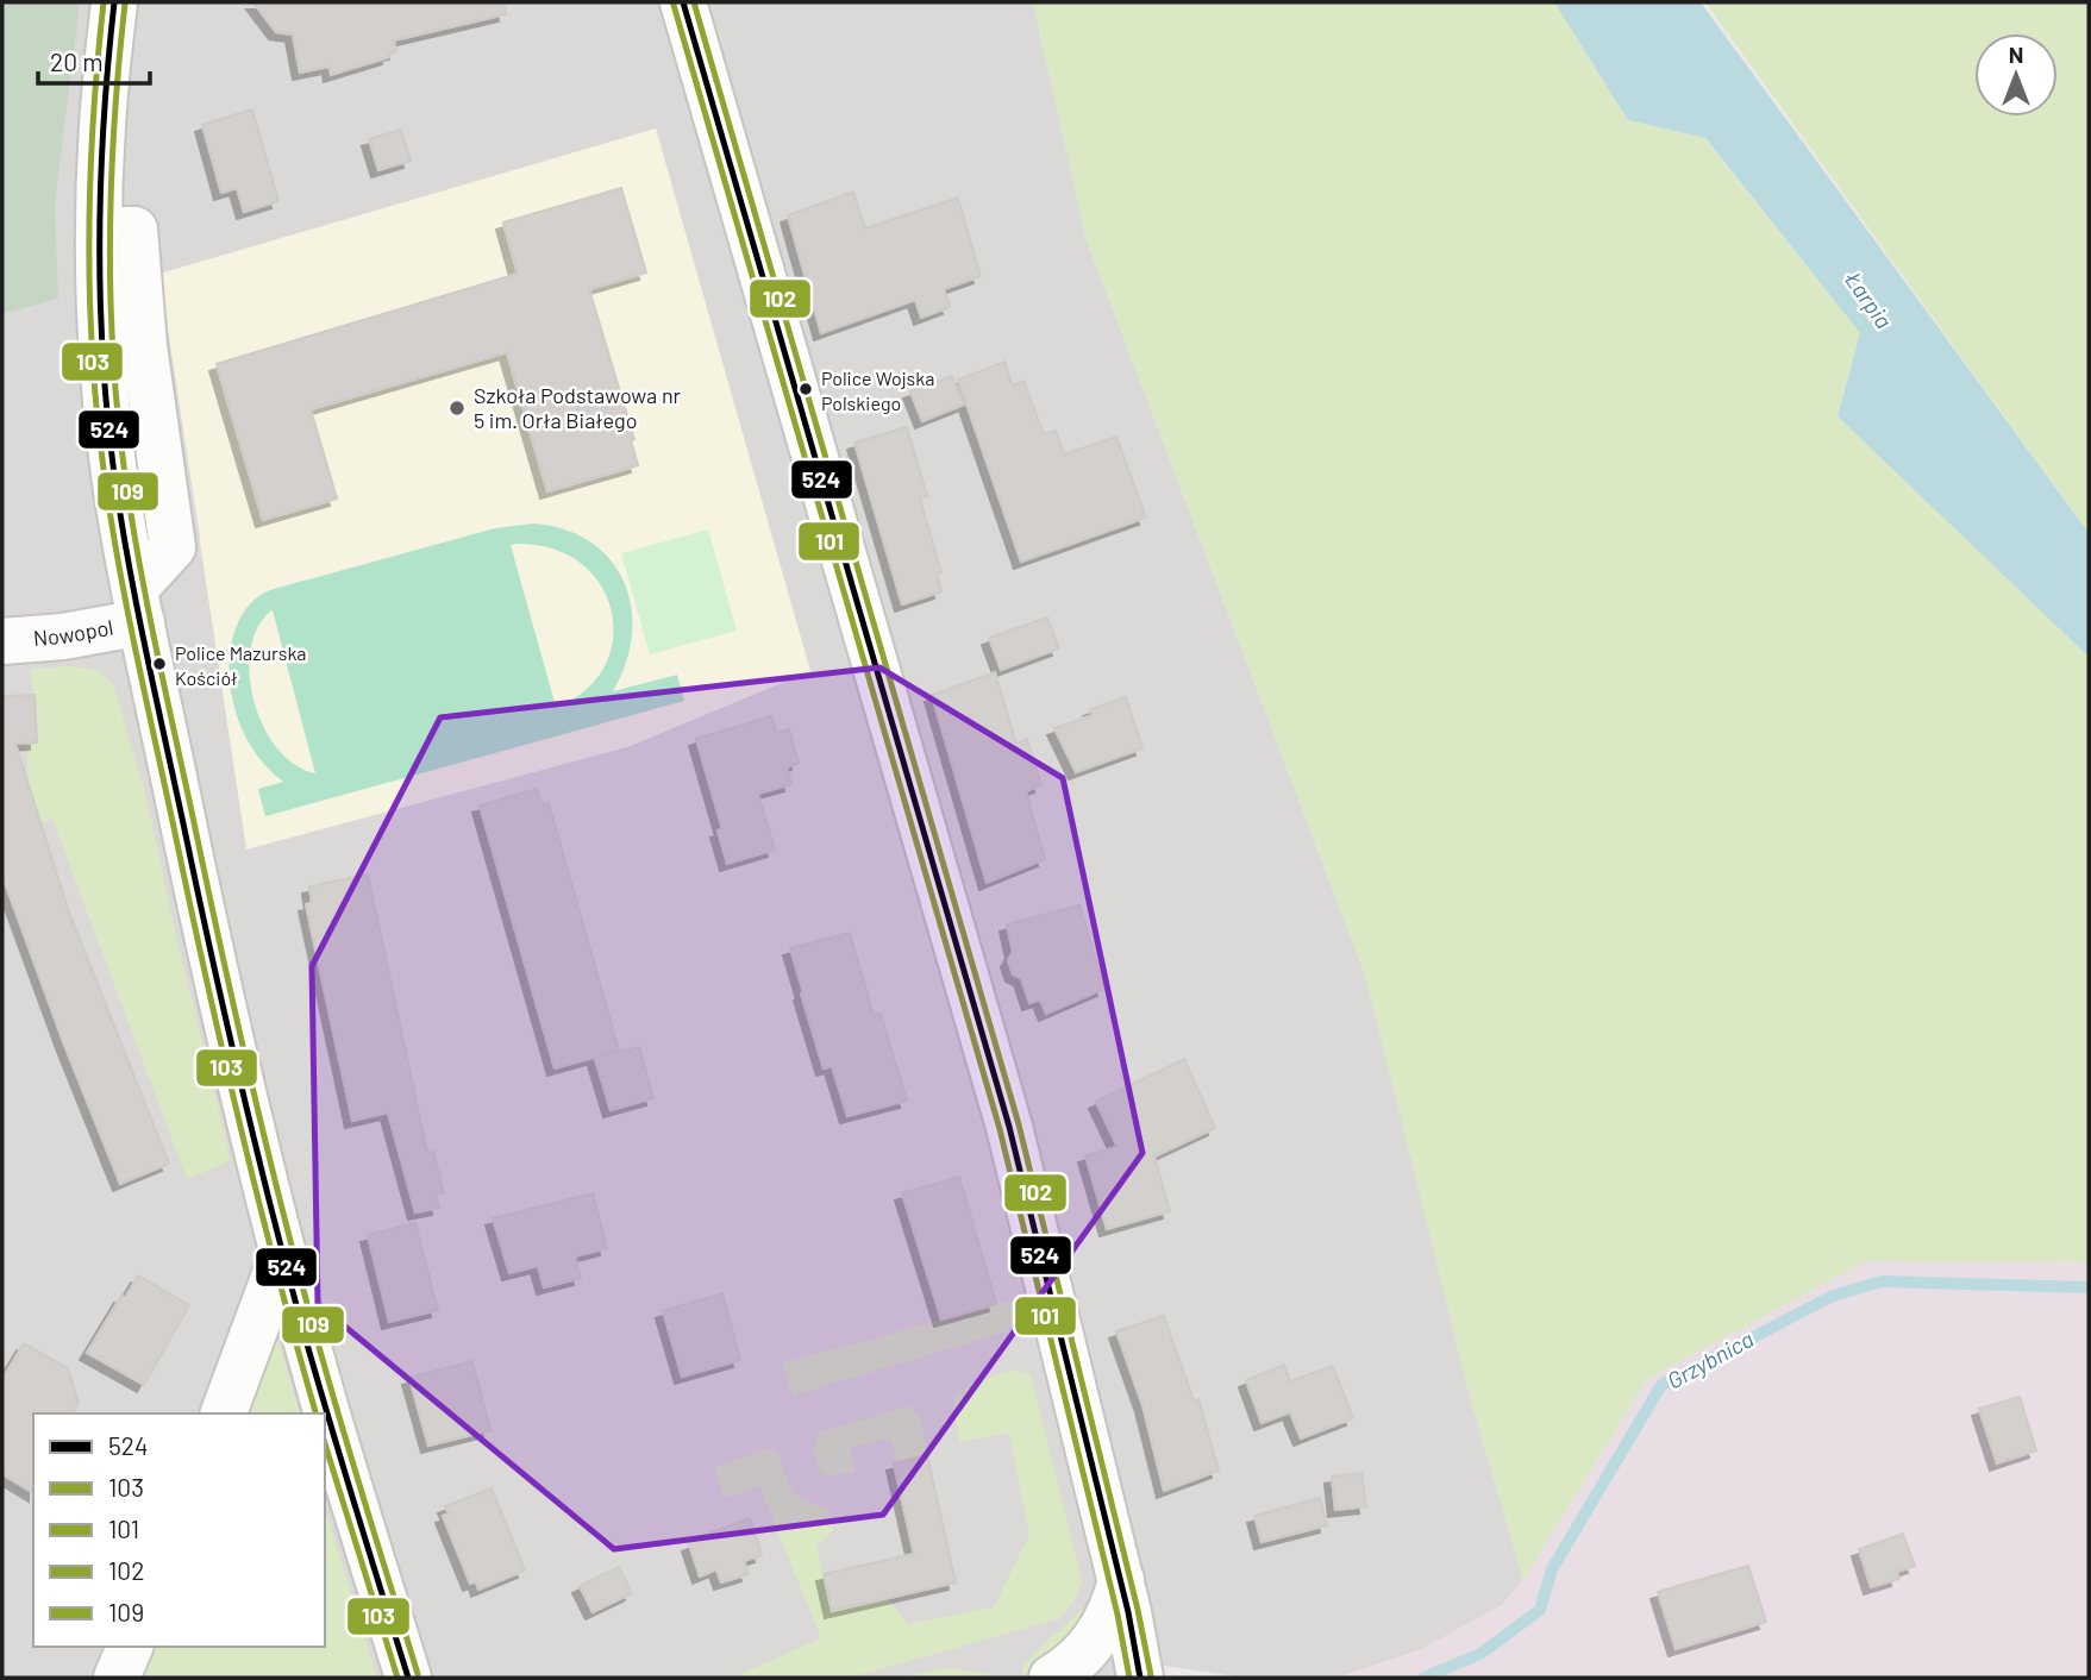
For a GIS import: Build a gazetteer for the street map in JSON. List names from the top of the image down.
{
  "streets": {
    "street": ["Nowopol"]
  },
  "water": ["Łarpia", "Grzybnica"],
  "places": ["Police Wojska Polskiego", "Szkoła Podstawowa nr 5 im. Orła Białego", "Police Mazurska Kościół"],
  "lines": [
    "transit line 524",
    "transit line 103",
    "transit line 102",
    "transit line 109",
    "transit line 101"
  ],
  "legend": [
    "524",
    "103",
    "101",
    "102",
    "109"
  ],
  "scale_bar": "20 m",
  "north": "top"
}
